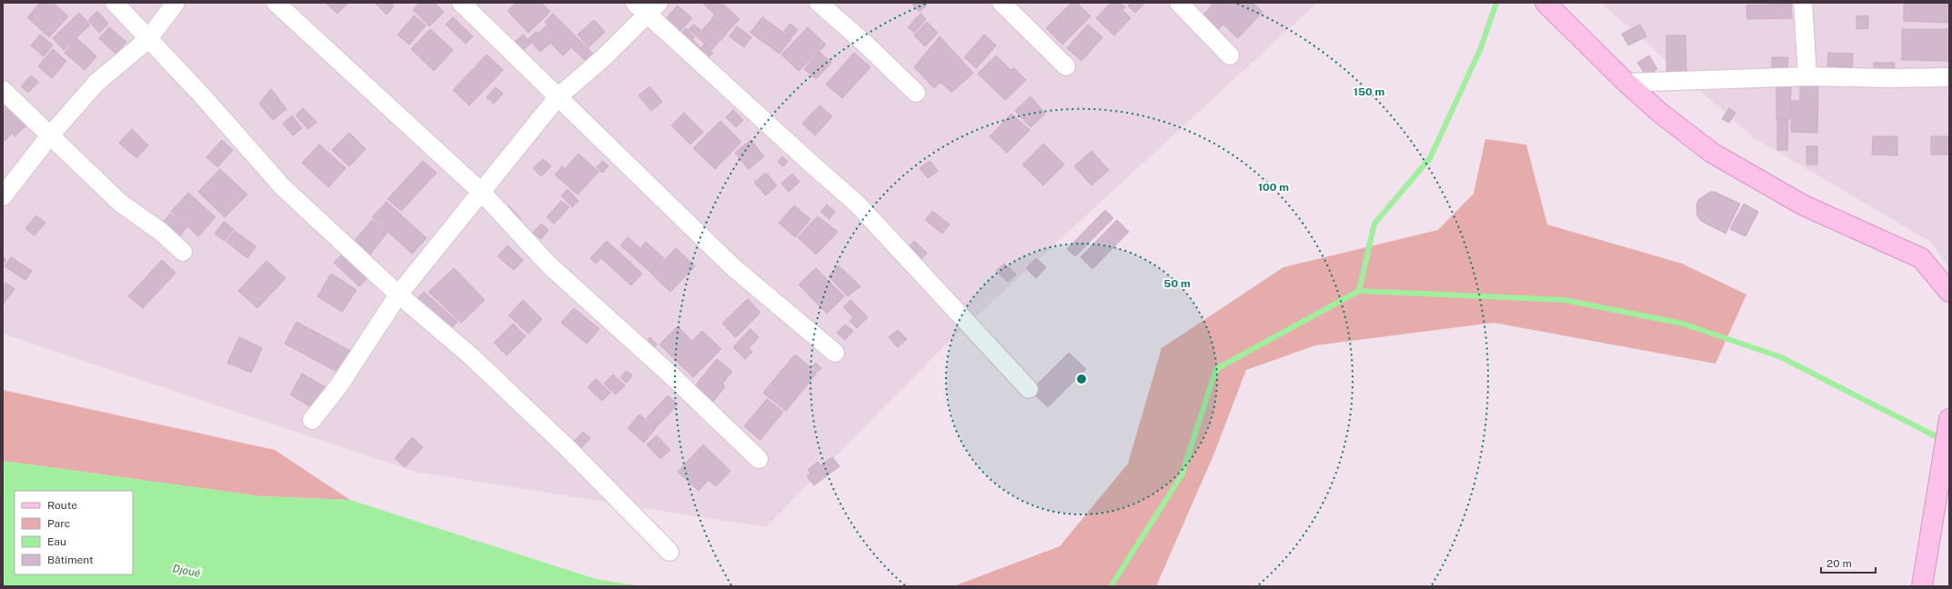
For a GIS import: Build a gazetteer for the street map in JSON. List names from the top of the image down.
{
  "water": ["Djoué"],
  "legend": [
    "Route",
    "Parc",
    "Eau",
    "Bâtiment"
  ],
  "scale_bar": "20 m",
  "rings": ["150 m", "100 m", "50 m"]
}
